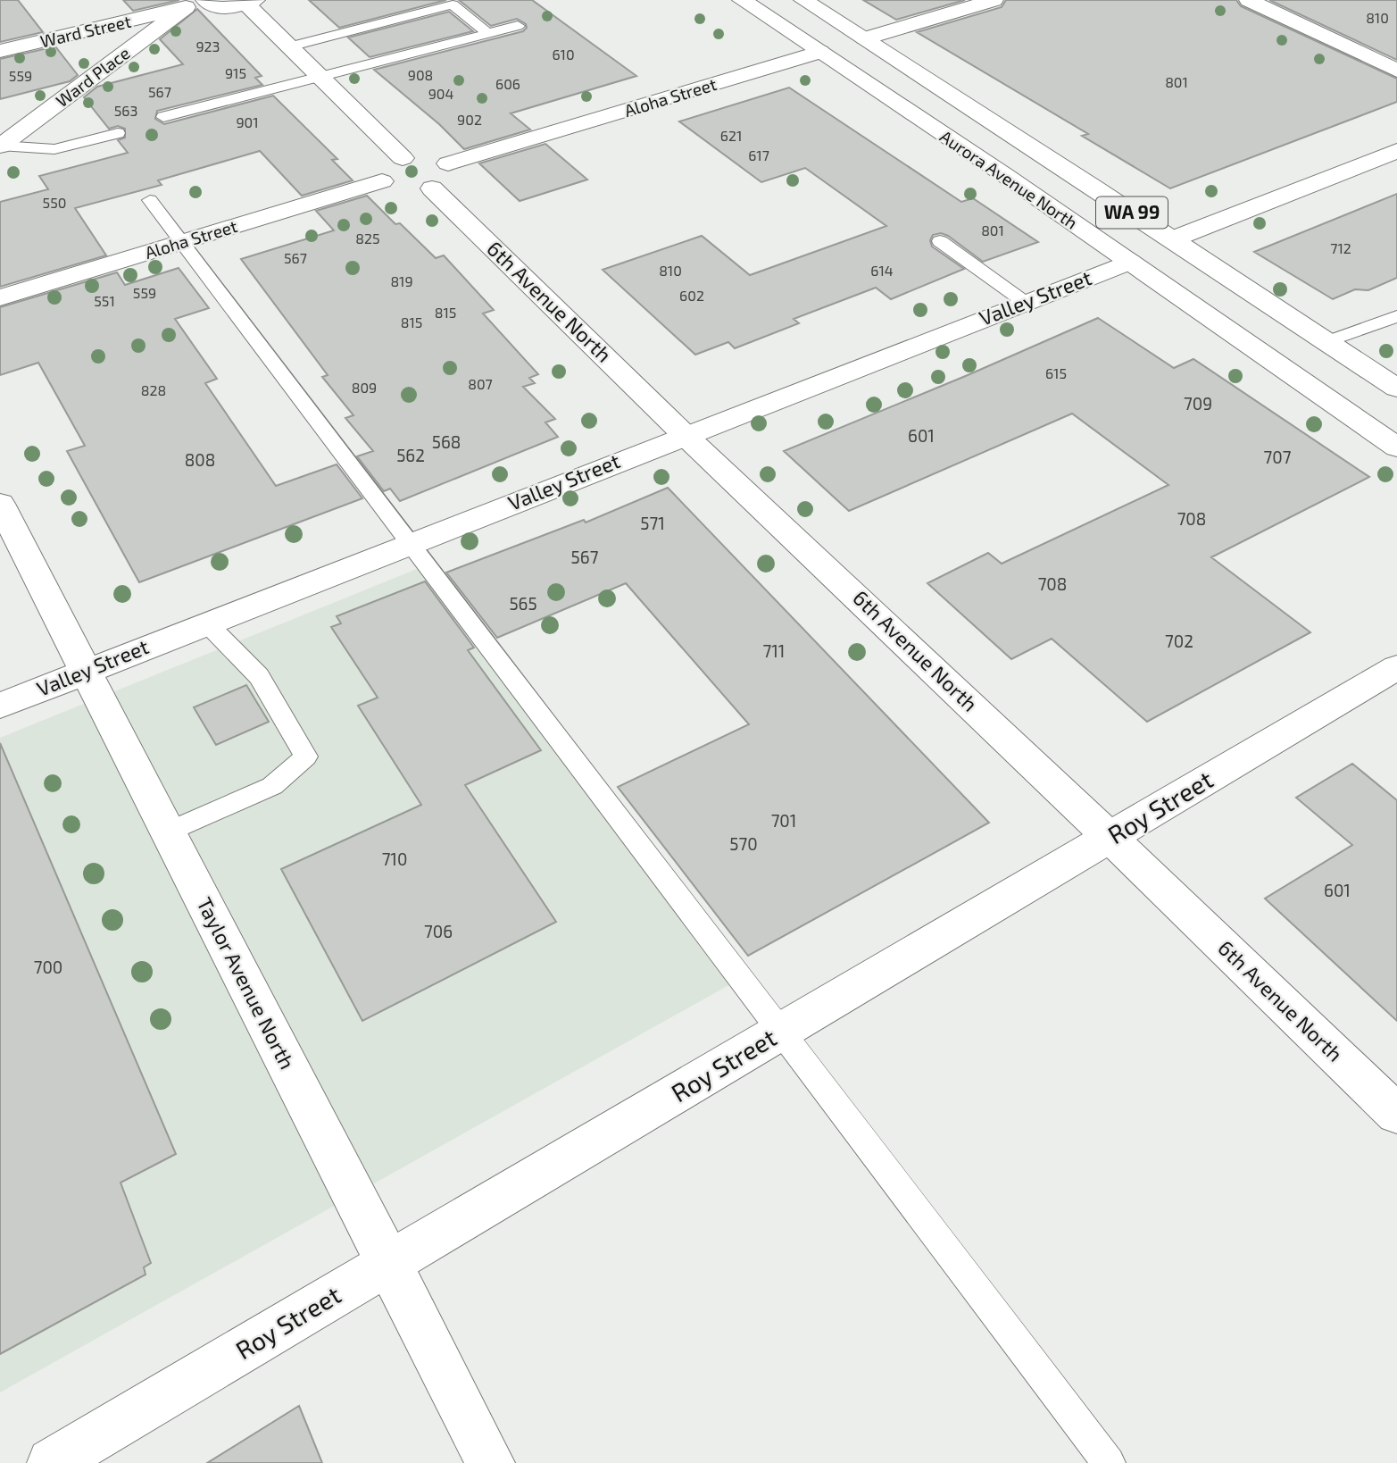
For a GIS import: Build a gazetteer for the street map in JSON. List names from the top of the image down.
{
  "streets": {
    "main road": [
      "Ward Street",
      "Ward Place",
      "Aloha Street",
      "Aurora Avenue North",
      "WA 99",
      "Valley Street",
      "6th Avenue North",
      "Roy Street",
      "Taylor Avenue North"
    ]
  },
  "crossings": [
    ["Ward Street", "Ward Place"],
    ["Aloha Street", "Aurora Avenue North"],
    ["Aloha Street", "6th Avenue North"],
    ["Aurora Avenue North", "Valley Street"],
    ["Valley Street", "6th Avenue North"],
    ["Valley Street", "Taylor Avenue North"],
    ["6th Avenue North", "Roy Street"],
    ["Roy Street", "Taylor Avenue North"]
  ],
  "house_numbers": [
    "810",
    "923",
    "610",
    "915",
    "908",
    "559",
    "801",
    "606",
    "567",
    "904",
    "563",
    "902",
    "901",
    "621",
    "617",
    "550",
    "801",
    "825",
    "712",
    "567",
    "810",
    "614",
    "819",
    "559",
    "602",
    "551",
    "815",
    "815",
    "615",
    "807",
    "809",
    "828",
    "709",
    "601",
    "568",
    "562",
    "707",
    "808",
    "708",
    "571",
    "567",
    "708",
    "565",
    "702",
    "711",
    "701",
    "570",
    "710",
    "601",
    "706",
    "700"
  ]
}
